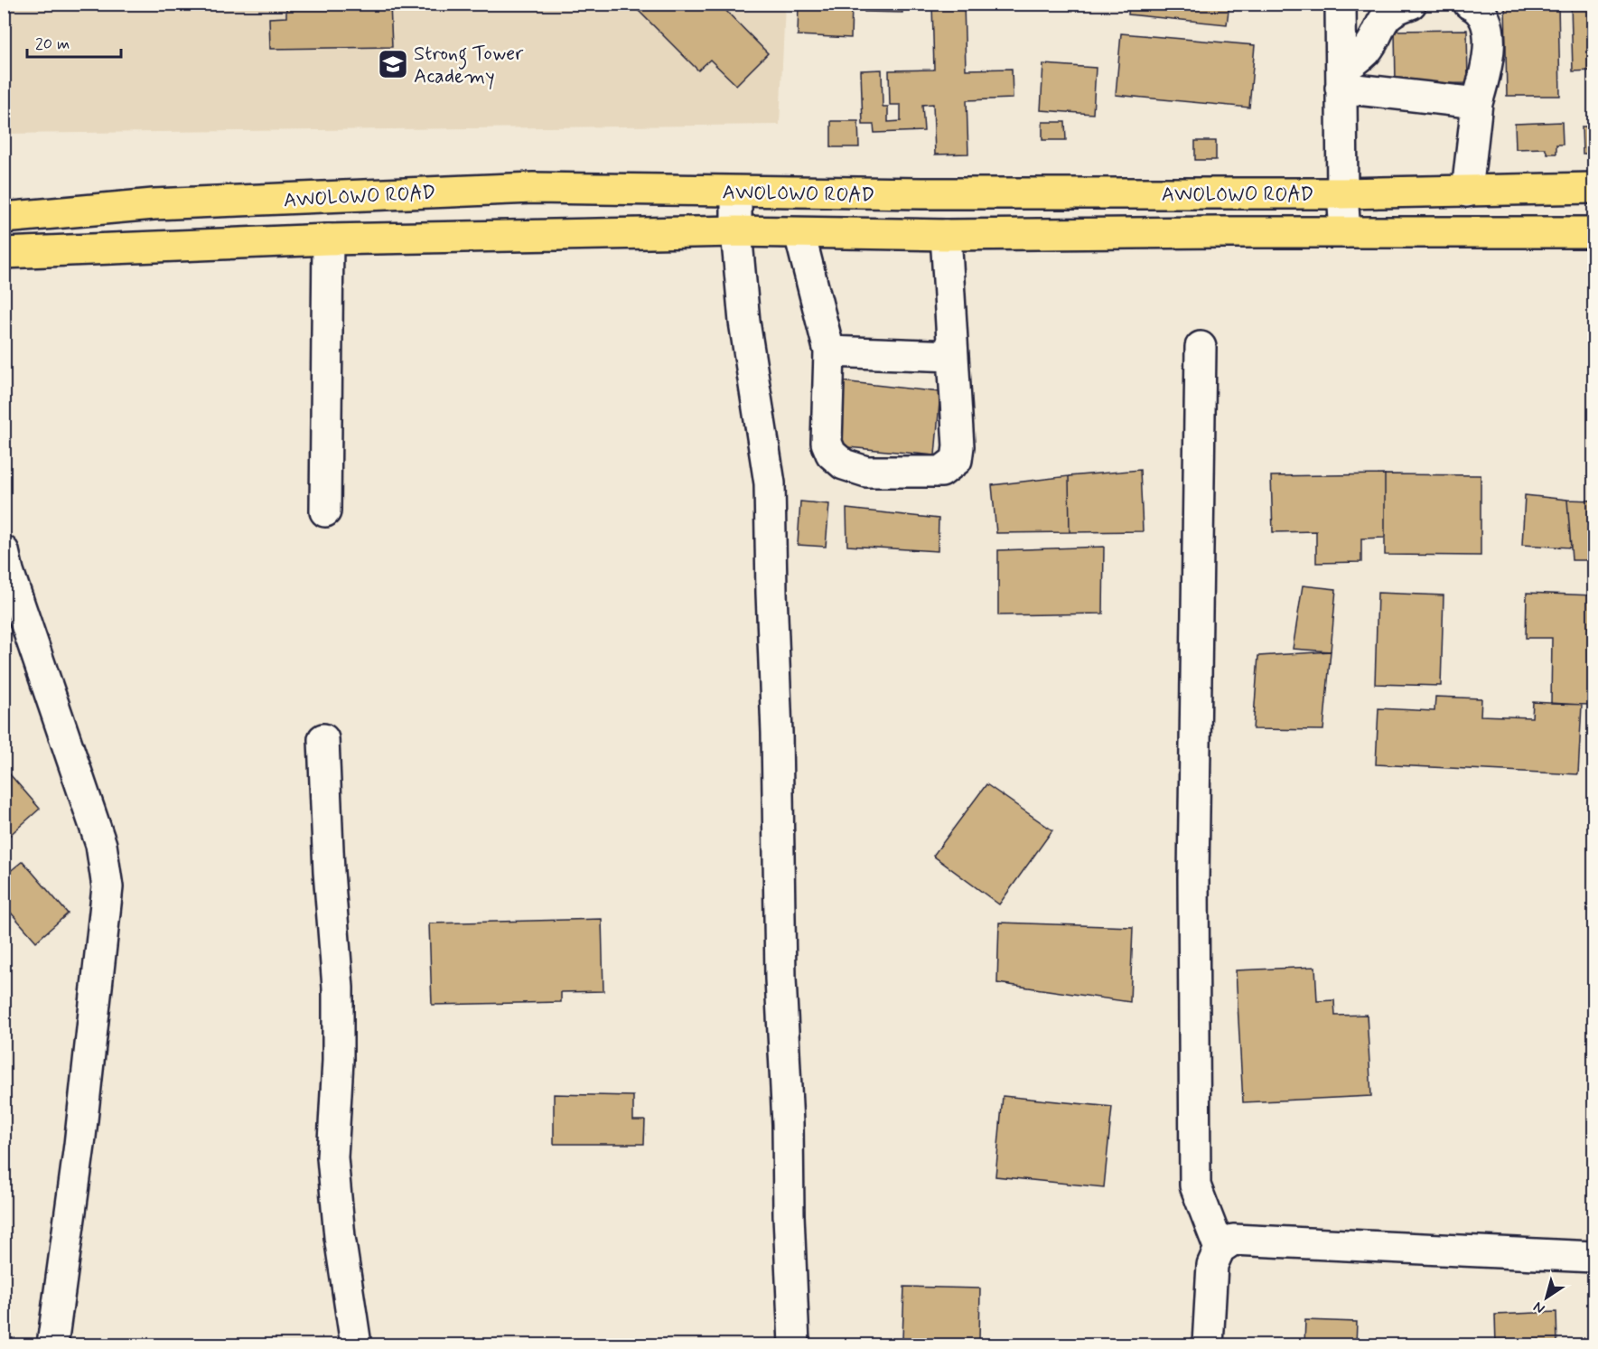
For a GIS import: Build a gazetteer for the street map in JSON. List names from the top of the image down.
{
  "streets": {
    "main road": ["AWOLOWO ROAD"]
  },
  "places": {
    "school or university": ["Strong Tower Academy"]
  },
  "scale_bar": "20 m",
  "north": "bottom left"
}
